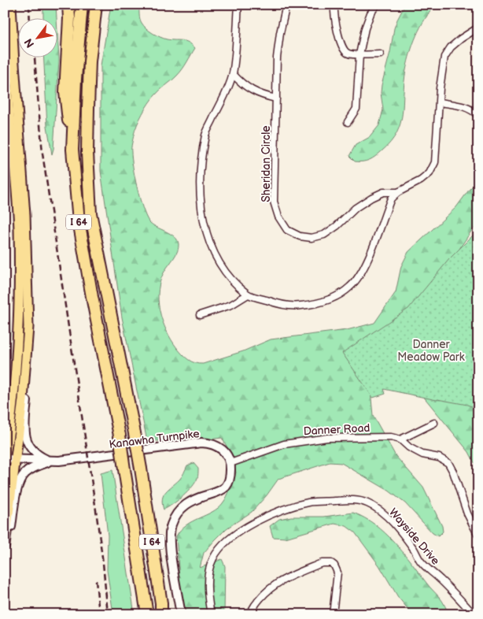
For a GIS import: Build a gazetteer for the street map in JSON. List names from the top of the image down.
{
  "streets": {
    "highway": ["I 64"],
    "main road": ["Kanawha Turnpike"],
    "street": ["Sheridan Circle", "Danner Road", "Wayside Drive"]
  },
  "crossings": [
    ["Danner Road", "Kanawha Turnpike"]
  ],
  "parks": ["Danner Meadow Park"],
  "north": "bottom left"
}
